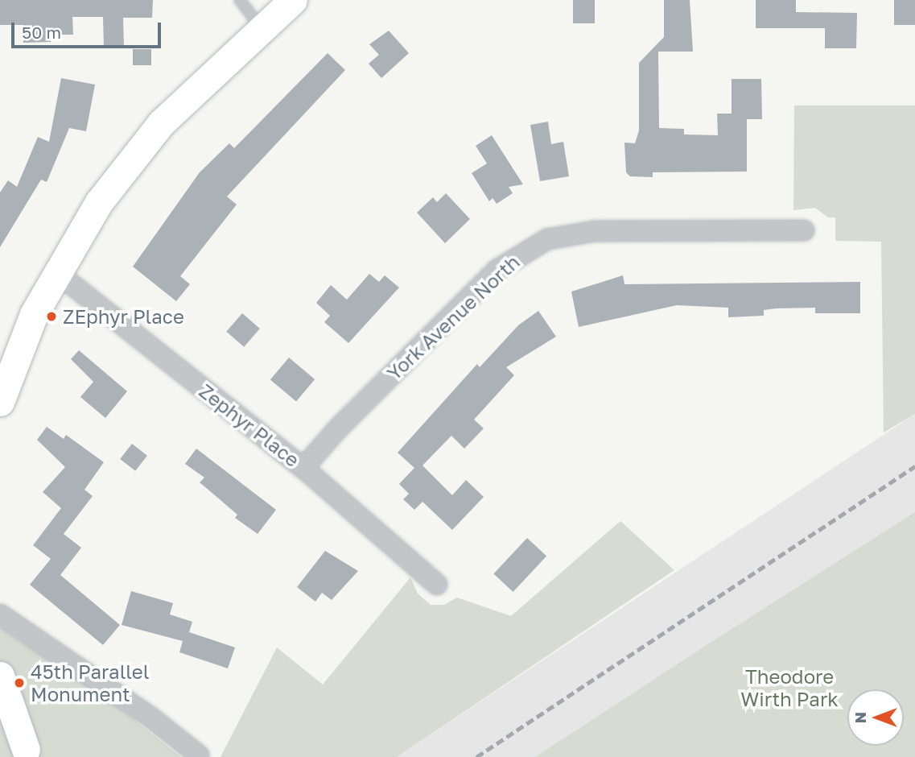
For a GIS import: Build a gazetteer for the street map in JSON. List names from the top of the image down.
{
  "streets": {
    "street": ["York Avenue North", "Zephyr Place"]
  },
  "crossings": [
    ["York Avenue North", "Zephyr Place"]
  ],
  "parks": ["Theodore Wirth Park"],
  "places": ["ZEphyr Place", "45th Parallel Monument"],
  "scale_bar": "50 m",
  "north": "left"
}
